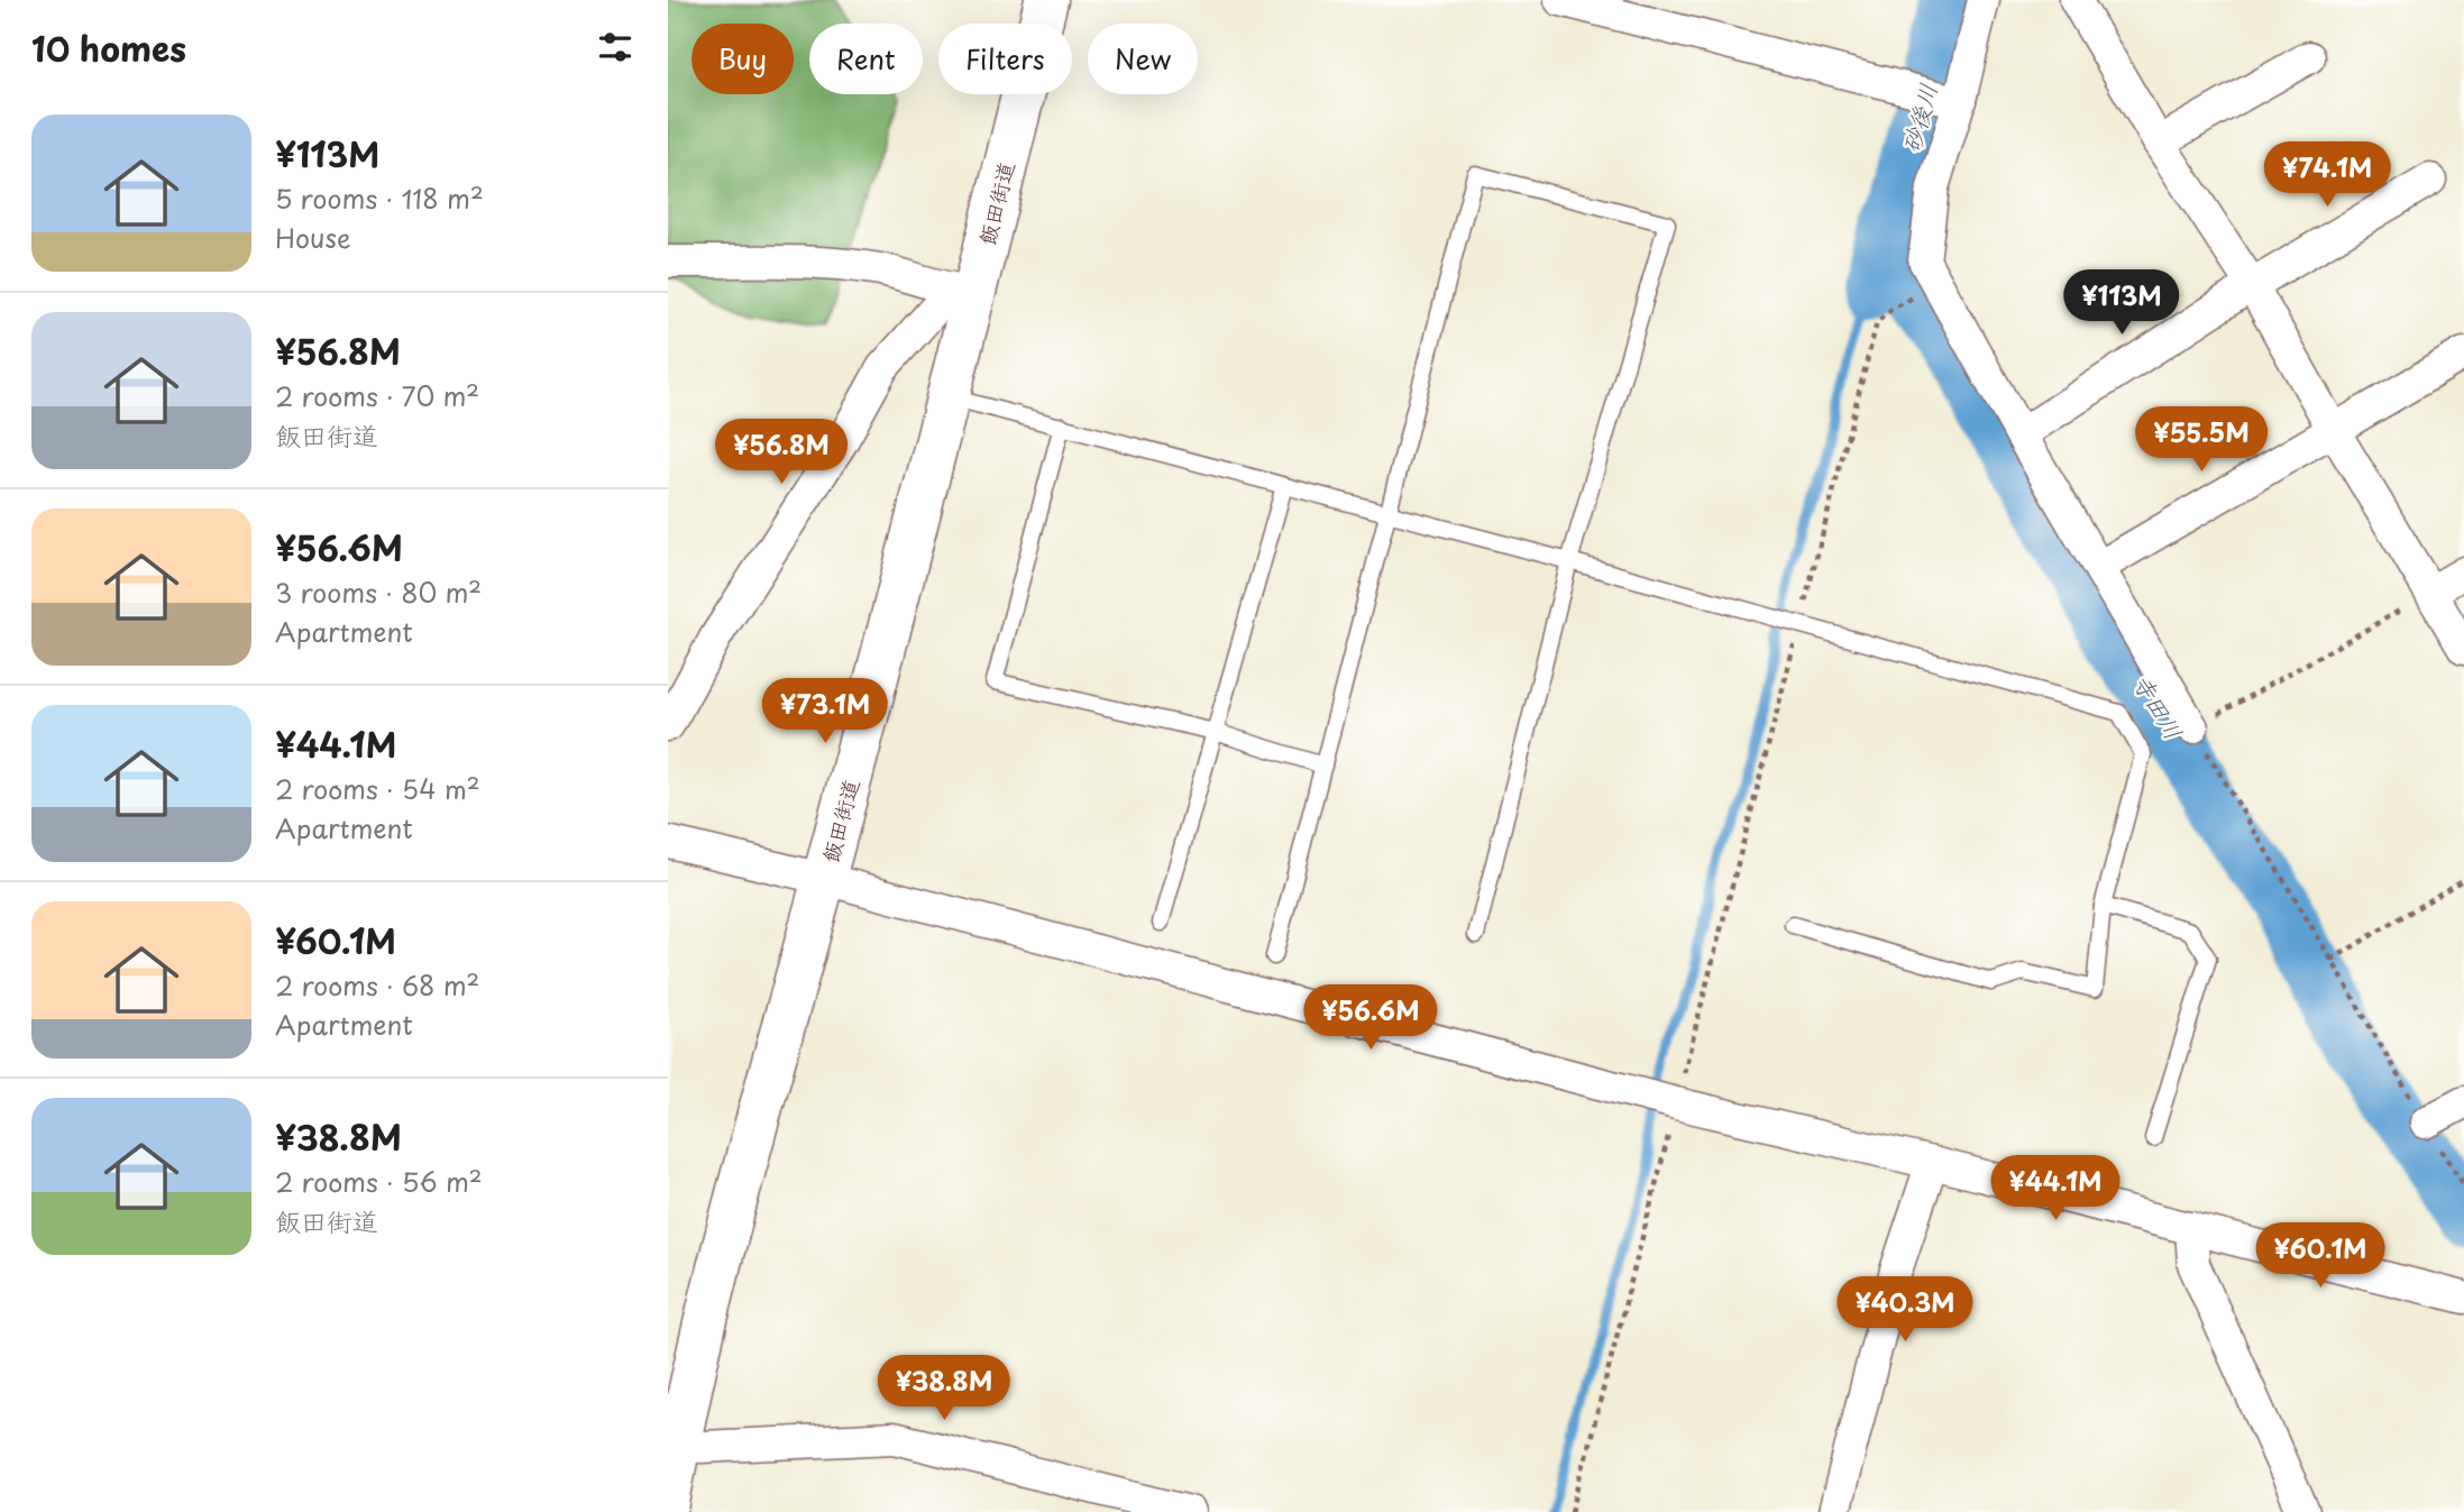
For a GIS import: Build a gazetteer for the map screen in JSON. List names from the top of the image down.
{
  "streets": {
    "main road": ["飯田街道"]
  },
  "water": ["砂後川", "寺田川"],
  "page": {
    "heading": "10 homes",
    "chip": [
      "Buy",
      "Rent",
      "Filters",
      "New"
    ],
    "list": [
      {
        "name": "¥113M",
        "note": "5 rooms · 118 m² · House"
      },
      {
        "name": "¥56.8M",
        "note": "2 rooms · 70 m² · 飯田街道"
      },
      {
        "name": "¥56.6M",
        "note": "3 rooms · 80 m² · Apartment"
      },
      {
        "name": "¥44.1M",
        "note": "2 rooms · 54 m² · Apartment"
      },
      {
        "name": "¥60.1M",
        "note": "2 rooms · 68 m² · Apartment"
      },
      {
        "name": "¥38.8M",
        "note": "2 rooms · 56 m² · 飯田街道"
      }
    ],
    "price": [
      "¥74.1M",
      "¥113M",
      "¥55.5M",
      "¥56.8M",
      "¥73.1M",
      "¥56.6M",
      "¥44.1M",
      "¥60.1M",
      "¥40.3M",
      "¥38.8M"
    ]
  }
}
